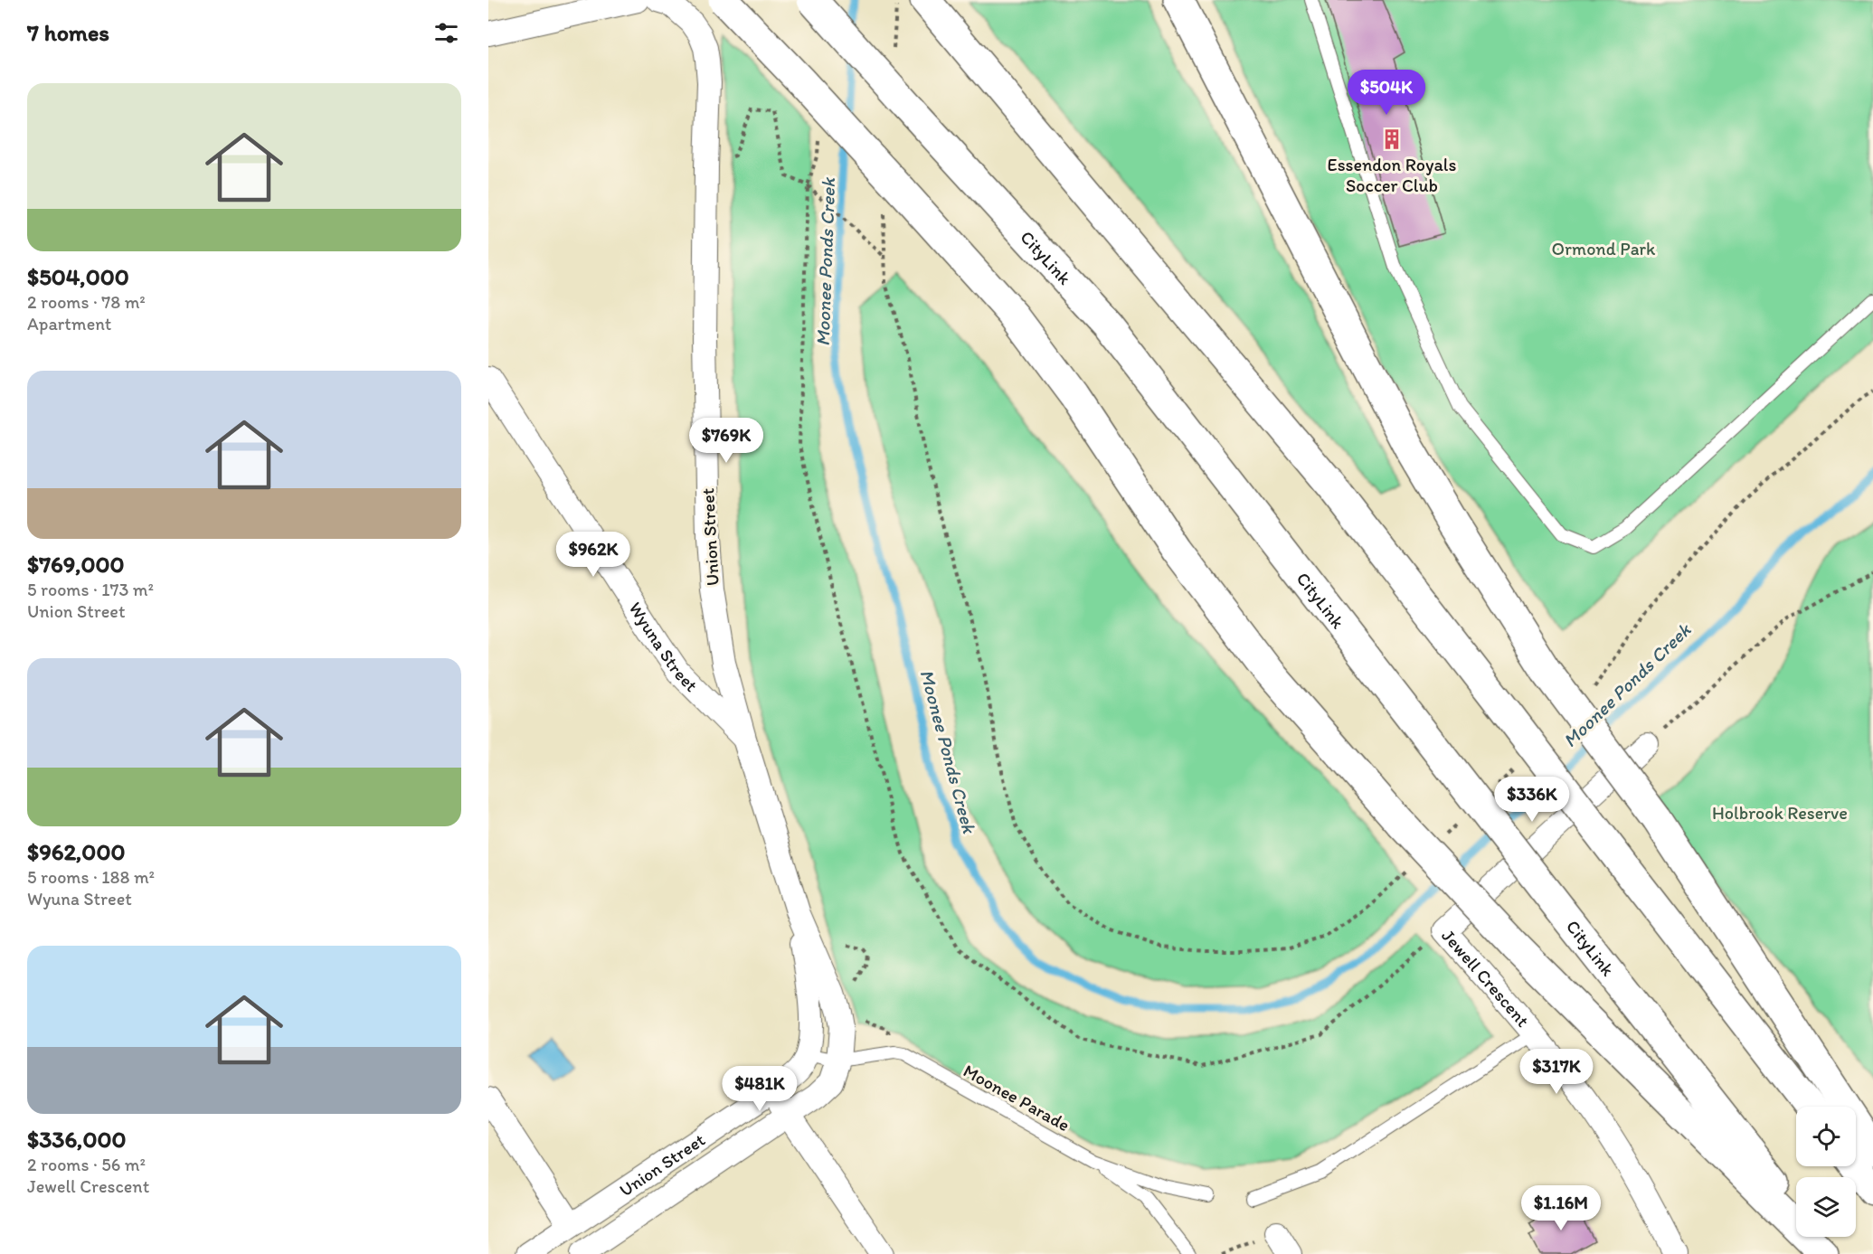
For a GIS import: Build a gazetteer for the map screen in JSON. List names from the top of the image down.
{
  "streets": {
    "highway": ["CityLink"],
    "street": ["Union Street", "Wyuna Street", "Jewell Crescent"],
    "lane": ["Moonee Parade"]
  },
  "crossings": [
    ["Union Street", "Wyuna Street"]
  ],
  "water": ["Moonee Ponds Creek"],
  "parks": ["Ormond Park", "Holbrook Reserve"],
  "places": {
    "building": ["Essendon Royals Soccer Club"]
  },
  "page": {
    "heading": "7 homes",
    "list": [
      {
        "name": "$504,000",
        "note": "2 rooms · 78 m² · Apartment"
      },
      {
        "name": "$769,000",
        "note": "5 rooms · 173 m² · Union Street"
      },
      {
        "name": "$962,000",
        "note": "5 rooms · 188 m² · Wyuna Street"
      },
      {
        "name": "$336,000",
        "note": "2 rooms · 56 m² · Jewell Crescent"
      }
    ],
    "price": [
      "$504K",
      "$769K",
      "$962K",
      "$336K",
      "$317K",
      "$481K",
      "$1.16M"
    ]
  }
}
